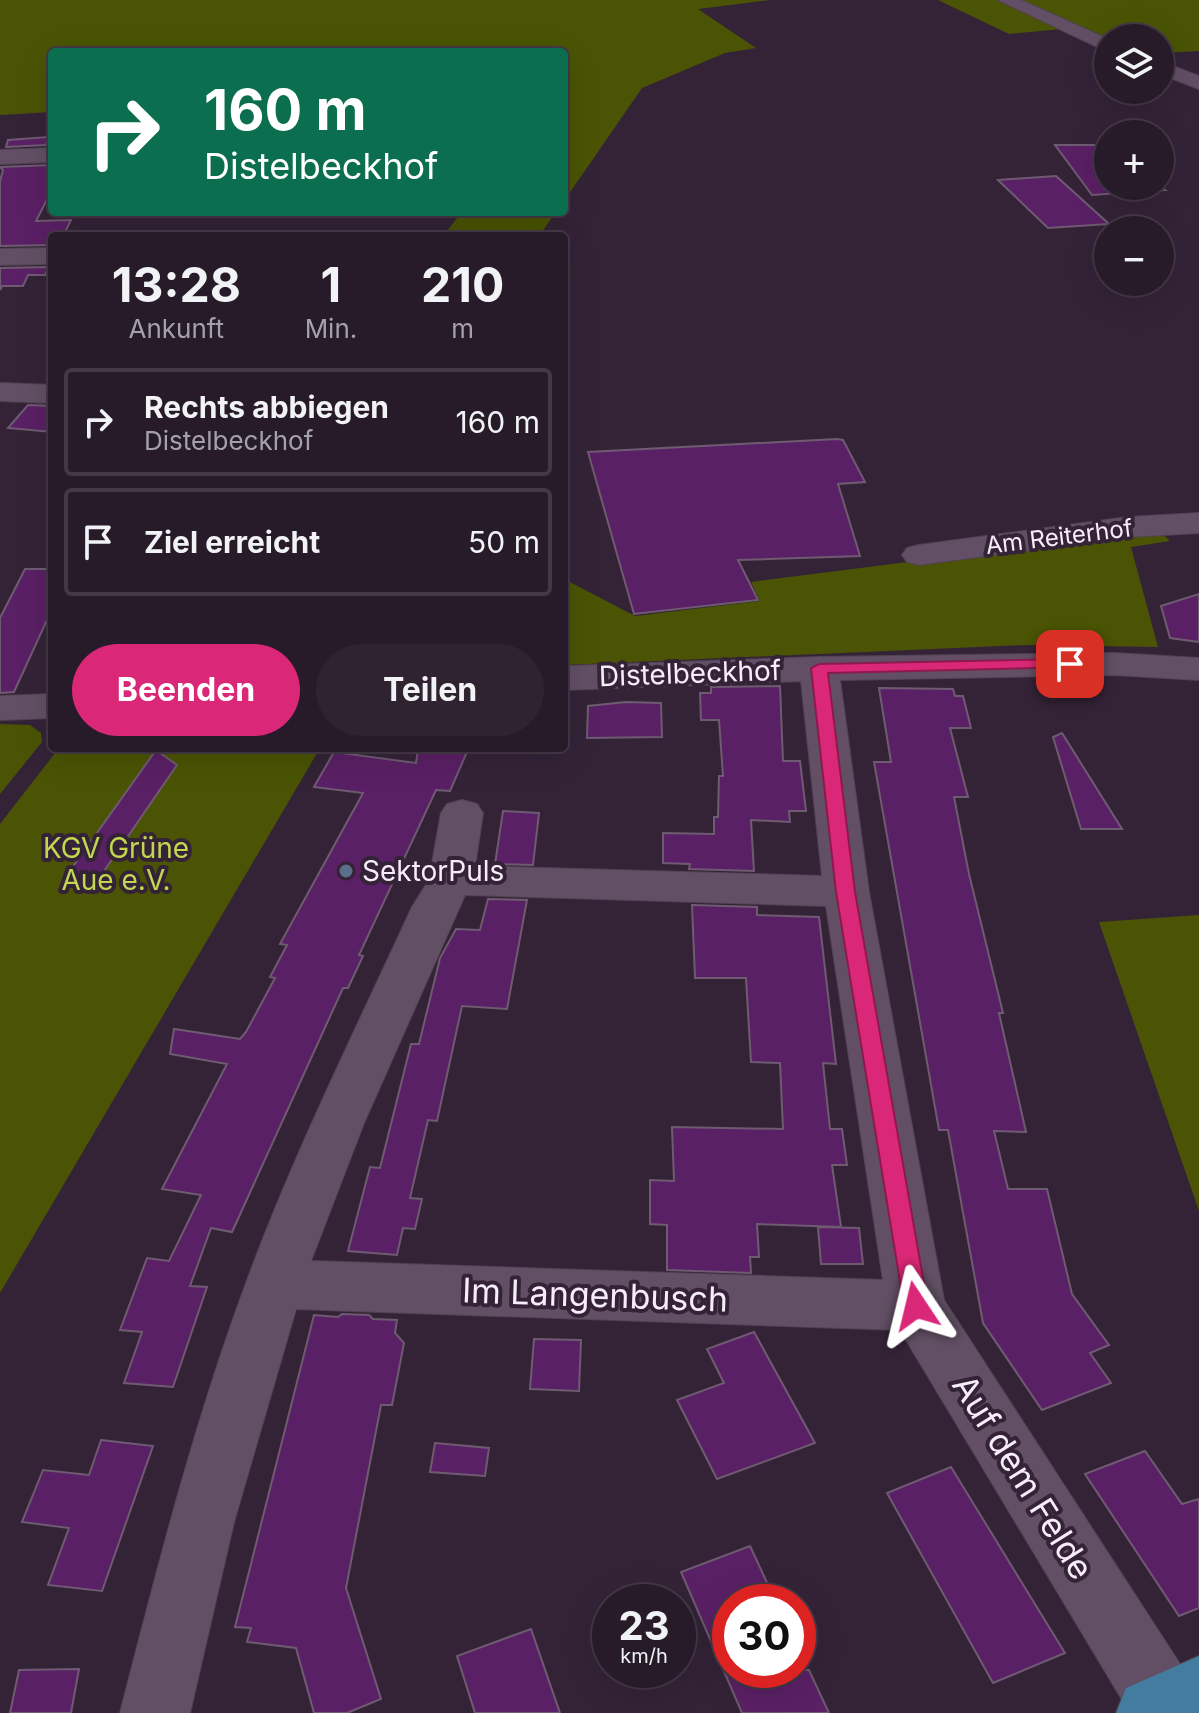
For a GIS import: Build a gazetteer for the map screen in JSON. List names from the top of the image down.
{
  "streets": {
    "street": [
      "Am Reiterhof",
      "Distelbeckhof",
      "Im Langenbusch",
      "Auf dem Felde"
    ]
  },
  "crossings": [
    ["Distelbeckhof", "Auf dem Felde"],
    ["Im Langenbusch", "Auf dem Felde"]
  ],
  "parks": ["KGV Grüne Aue e.V."],
  "places": ["SektorPuls"],
  "page": {
    "map_buttons": ["+", "−"],
    "turn": ["160 m", "Distelbeckhof"],
    "eta": [
      "13:28",
      "Ankunft",
      "1",
      "Min.",
      "210",
      "m"
    ],
    "list": [
      {
        "name": "Rechts abbiegen",
        "note": "Distelbeckhof",
        "value": "160 m"
      },
      {
        "name": "Ziel erreicht",
        "value": "50 m"
      }
    ],
    "buttons": ["Beenden", "Teilen"],
    "speed": "23 km/h",
    "limit": "30"
  }
}
